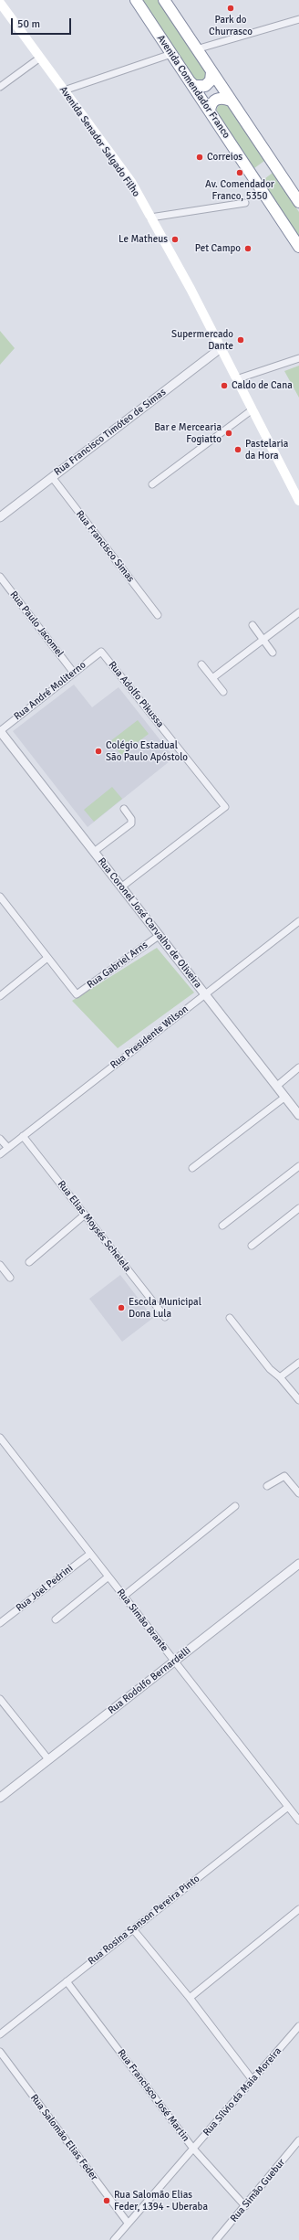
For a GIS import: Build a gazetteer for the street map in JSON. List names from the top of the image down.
{
  "streets": {
    "highway": ["Avenida Comendador Franco"],
    "main road": ["Avenida Senador Salgado Filho"],
    "street": [
      "Rua Francisco Timóteo de Simas",
      "Rua Francisco Simas",
      "Rua Paulo Jacomel",
      "Rua André Moliterno",
      "Rua Adolfo Pikussa",
      "Rua Coronel José Carvalho de Oliveira",
      "Rua Gabriel Arns",
      "Rua Presidente Wilson",
      "Rua Elias Moysés Schelela",
      "Rua Joel Pedrini",
      "Rua Simão Brante",
      "Rua Rodolfo Bernardelli",
      "Rua Rosina Sanson Pereira Pinto",
      "Rua Sílvio da Maia Moreira",
      "Rua Francisco José Martin",
      "Rua Salomão Elias Feder",
      "Rua Simão Guebur"
    ]
  },
  "crossings": [
    ["Avenida Senador Salgado Filho", "Rua Francisco Timóteo de Simas"],
    ["Rua Francisco Timóteo de Simas", "Rua Francisco Simas"],
    ["Rua Paulo Jacomel", "Rua André Moliterno"],
    ["Rua André Moliterno", "Rua Adolfo Pikussa"],
    ["Rua André Moliterno", "Rua Coronel José Carvalho de Oliveira"],
    ["Rua Adolfo Pikussa", "Rua Coronel José Carvalho de Oliveira"],
    ["Rua Coronel José Carvalho de Oliveira", "Rua Gabriel Arns"],
    ["Rua Coronel José Carvalho de Oliveira", "Rua Presidente Wilson"],
    ["Rua Presidente Wilson", "Rua Elias Moysés Schelela"],
    ["Rua Joel Pedrini", "Rua Simão Brante"],
    ["Rua Simão Brante", "Rua Rodolfo Bernardelli"],
    ["Rua Simão Brante", "Rua Rosina Sanson Pereira Pinto"],
    ["Rua Rosina Sanson Pereira Pinto", "Rua Francisco José Martin"],
    ["Rua Sílvio da Maia Moreira", "Rua Francisco José Martin"],
    ["Rua Sílvio da Maia Moreira", "Rua Salomão Elias Feder"],
    ["Rua Francisco José Martin", "Rua Simão Guebur"]
  ],
  "places": [
    "Park do Churrasco",
    "Correios",
    "Av. Comendador Franco, 5350",
    "Le Matheus",
    "Pet Campo",
    "Supermercado Dante",
    "Caldo de Cana",
    "Bar e Mercearia Fogiatto",
    "Pastelaria da Hora",
    "Colégio Estadual São Paulo Apóstolo",
    "Escola Municipal Dona Lula",
    "Rua Salomão Elias Feder, 1394 - Uberaba"
  ],
  "scale_bar": "50 m"
}
